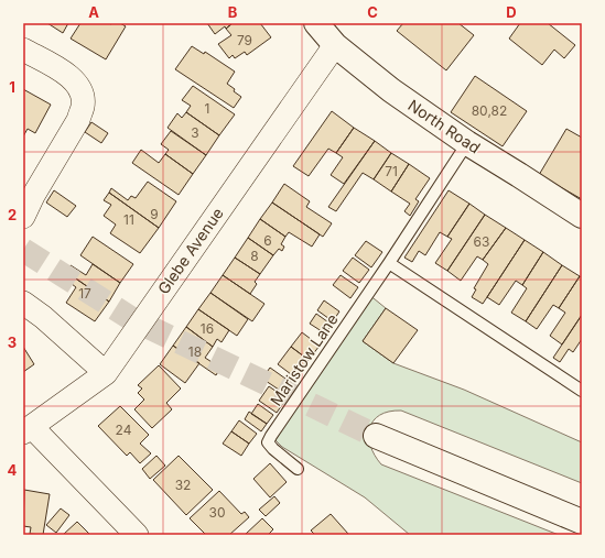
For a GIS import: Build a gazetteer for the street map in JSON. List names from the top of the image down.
{
  "streets": {
    "main road": ["North Road"],
    "street": ["Glebe Avenue"],
    "lane": ["Maristow Lane"]
  },
  "crossings": [
    ["North Road", "Glebe Avenue"],
    ["North Road", "Maristow Lane"]
  ],
  "house_numbers": [
    "79",
    "1",
    "80,82",
    "3",
    "71",
    "9",
    "11",
    "6",
    "63",
    "8",
    "17",
    "16",
    "18",
    "24",
    "32",
    "30"
  ],
  "grid": {
    "columns": [
      "A",
      "B",
      "C",
      "D"
    ],
    "rows": [
      "1",
      "2",
      "3",
      "4"
    ]
  }
}
